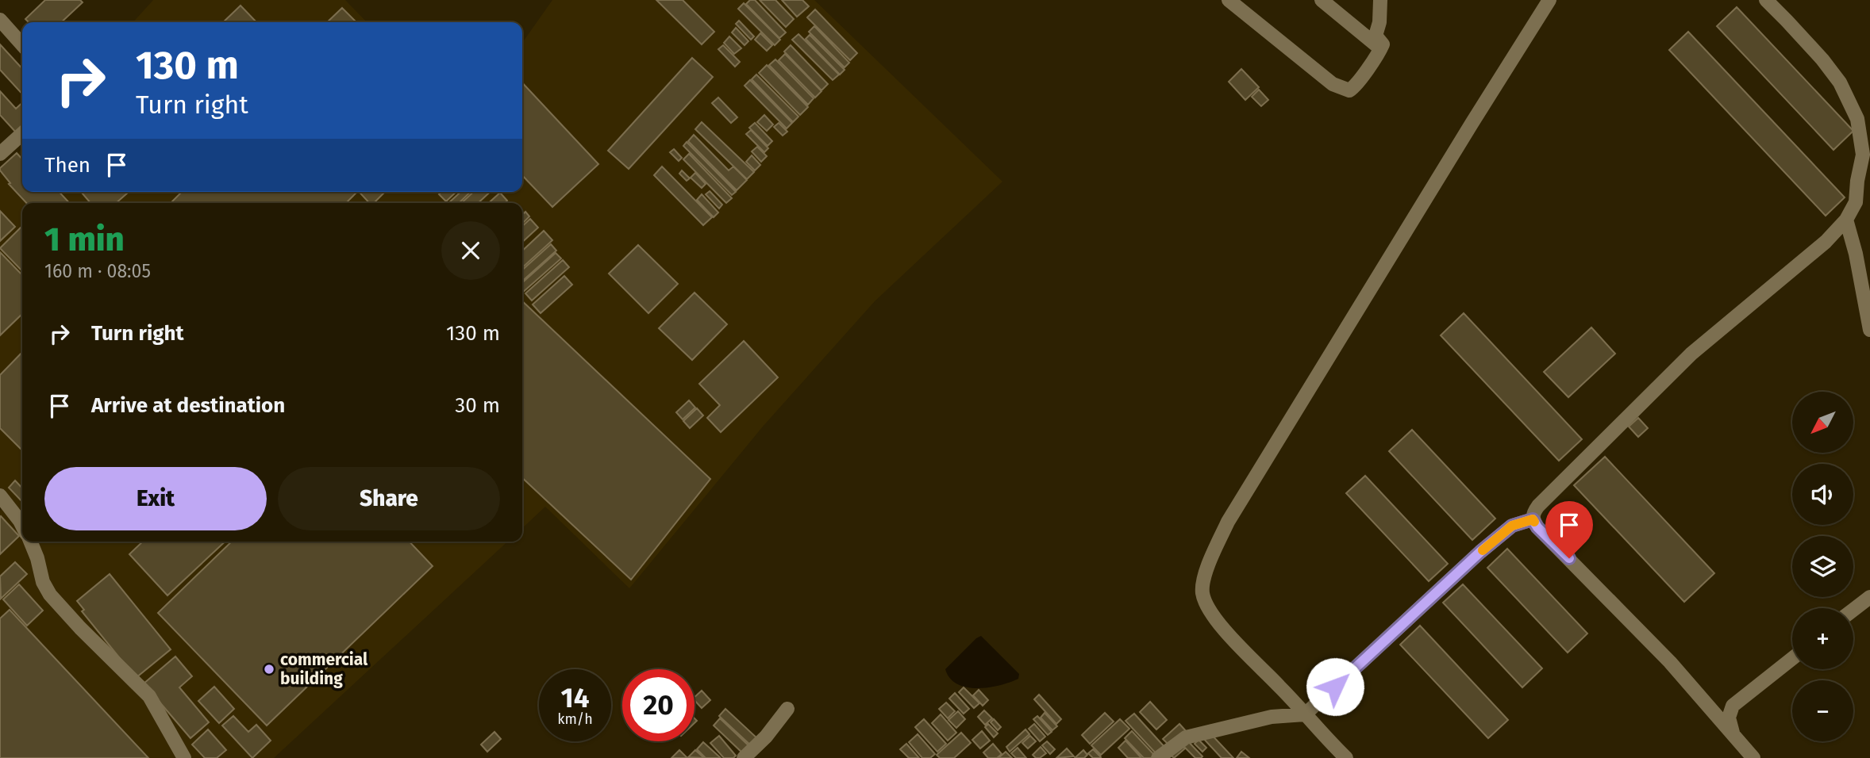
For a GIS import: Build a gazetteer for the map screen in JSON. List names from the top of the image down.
{
  "places": ["commercial building"],
  "north": "bottom left",
  "page": {
    "turn": ["130 m", "Turn right"],
    "then": "Then",
    "heading": ["1 min", "160 m · 08:05"],
    "list": [
      {
        "name": "Turn right",
        "value": "130 m"
      },
      {
        "name": "Arrive at destination",
        "value": "30 m"
      }
    ],
    "map_buttons": ["+", "−"],
    "buttons": ["Exit", "Share"],
    "speed": "14 km/h",
    "limit": "20"
  }
}
